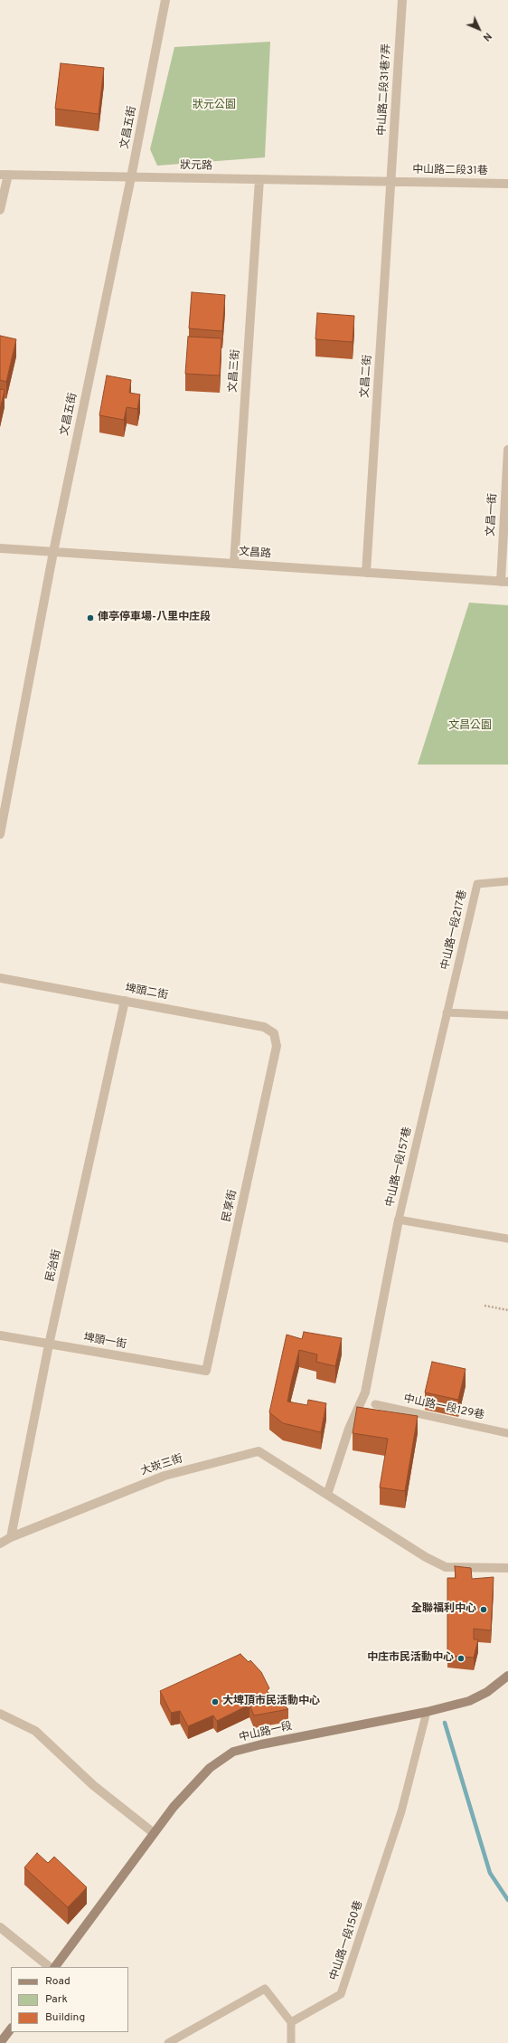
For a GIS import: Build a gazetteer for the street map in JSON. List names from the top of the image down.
{
  "streets": {
    "main road": ["中山路一段"],
    "street": [
      "中山路二段31巷7弄",
      "文昌五街",
      "狀元路",
      "中山路二段31巷",
      "文昌三街",
      "文昌二街",
      "文昌一街",
      "文昌路",
      "埤頭二街",
      "民享街",
      "民治街",
      "埤頭一街",
      "大崁三街"
    ],
    "lane": [
      "中山路一段217巷",
      "中山路一段157巷",
      "中山路一段129巷",
      "中山路一段150巷"
    ]
  },
  "crossings": [
    ["中山路二段31巷7弄", "狀元路"],
    ["中山路二段31巷7弄", "中山路二段31巷"],
    ["中山路二段31巷7弄", "文昌二街"],
    ["文昌五街", "狀元路"],
    ["文昌五街", "文昌路"],
    ["狀元路", "中山路二段31巷"],
    ["狀元路", "文昌三街"],
    ["狀元路", "文昌二街"],
    ["中山路二段31巷", "文昌二街"],
    ["文昌三街", "文昌路"],
    ["文昌二街", "文昌路"],
    ["文昌一街", "文昌路"],
    ["中山路一段217巷", "中山路一段157巷"],
    ["埤頭二街", "民享街"],
    ["埤頭二街", "民治街"],
    ["民享街", "埤頭一街"],
    ["民治街", "埤頭一街"],
    ["民治街", "大崁三街"],
    ["中山路一段", "中山路一段150巷"]
  ],
  "parks": ["狀元公園", "文昌公園"],
  "places": [
    "俥亭停車場-八里中庄段",
    "全聯福利中心",
    "中庄市民活動中心",
    "大埤頂市民活動中心"
  ],
  "legend": ["Road", "Park", "Building"],
  "north": "bottom right"
}
